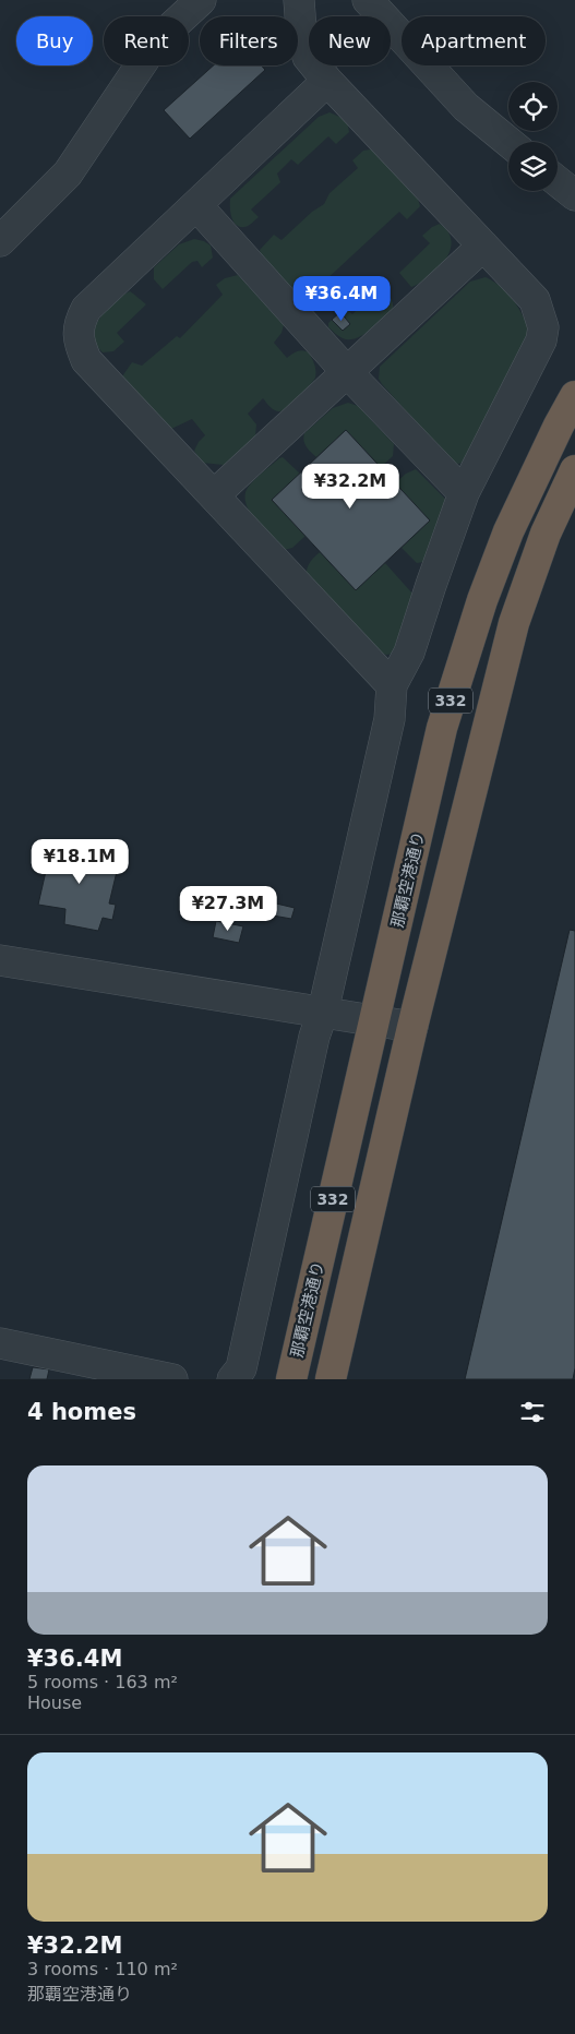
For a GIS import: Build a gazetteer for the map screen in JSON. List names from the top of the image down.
{
  "streets": {
    "highway": ["332", "那覇空港通り"]
  },
  "page": {
    "chip": [
      "Buy",
      "Rent",
      "Filters",
      "New",
      "Apartment"
    ],
    "price": [
      "¥36.4M",
      "¥32.2M",
      "¥18.1M",
      "¥27.3M"
    ],
    "heading": "4 homes",
    "list": [
      {
        "name": "¥36.4M",
        "note": "5 rooms · 163 m² · House"
      },
      {
        "name": "¥32.2M",
        "note": "3 rooms · 110 m² · 那覇空港通り"
      }
    ]
  }
}
